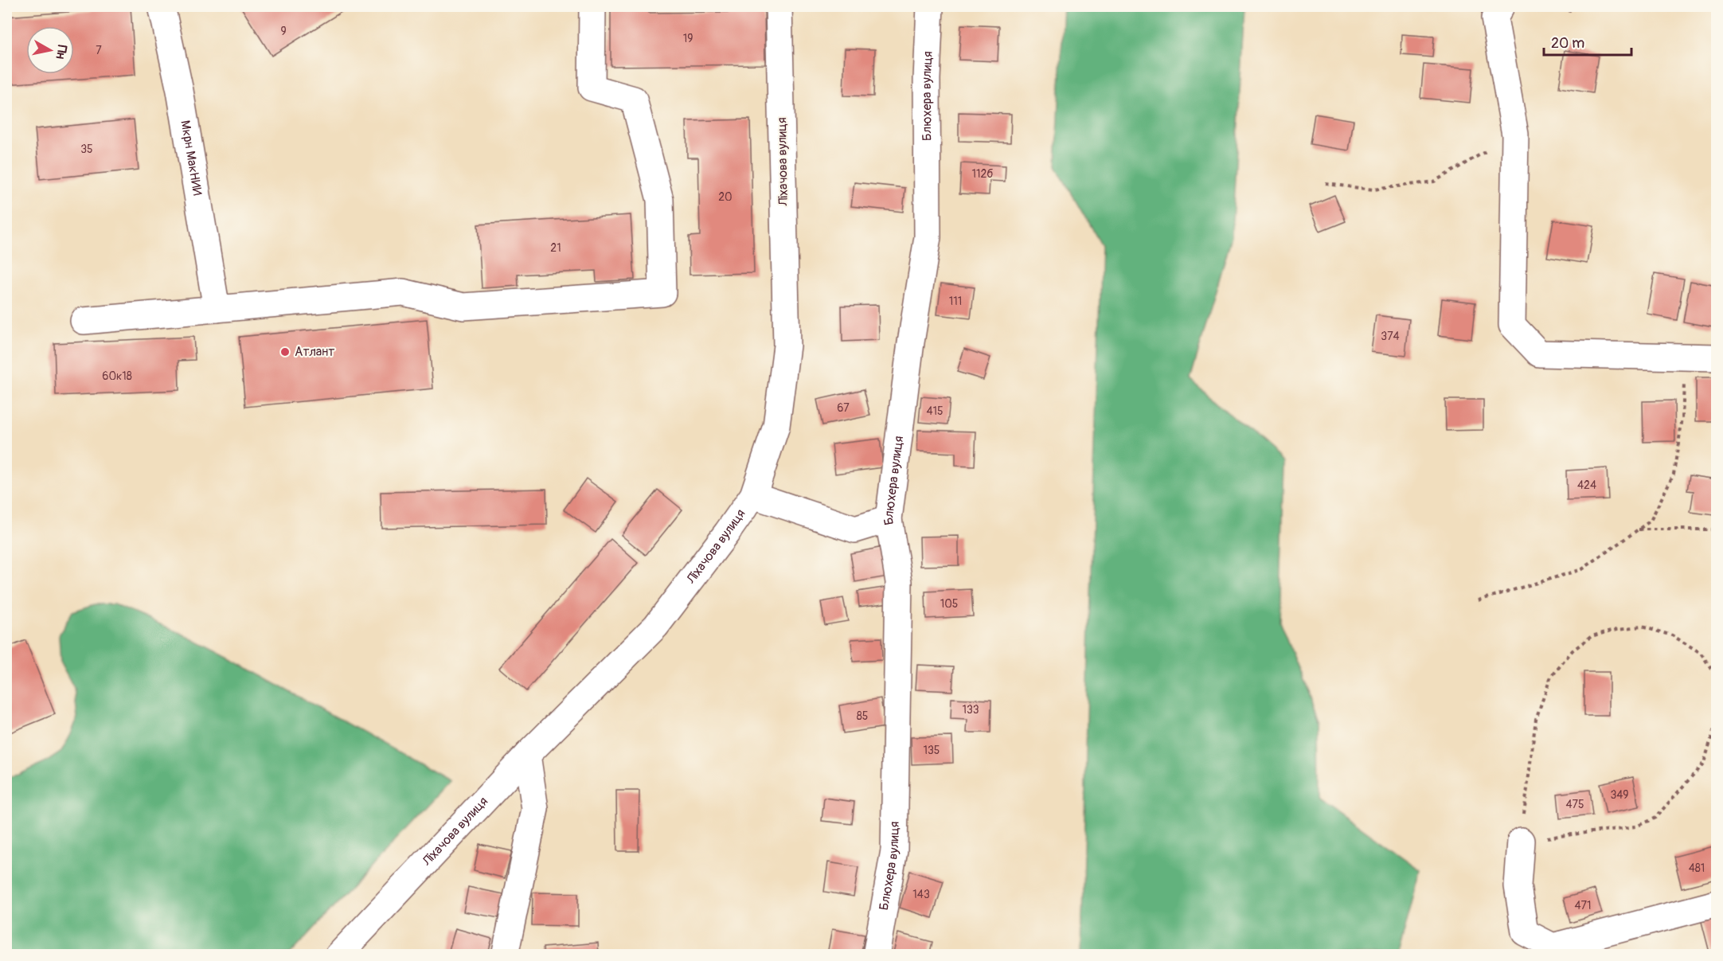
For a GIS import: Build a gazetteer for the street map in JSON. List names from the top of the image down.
{
  "streets": {
    "street": ["Блюхера вулиця", "Мкрн МакНИИ", "Ліхачова вулиця"]
  },
  "places": ["Атлант"],
  "house_numbers": [
    "9",
    "19",
    "7",
    "35",
    "112б",
    "20",
    "21",
    "111",
    "374",
    "60к18",
    "67",
    "415",
    "424",
    "105",
    "133",
    "85",
    "135",
    "349",
    "475",
    "481",
    "143",
    "471"
  ],
  "scale_bar": "20 m",
  "north": "right"
}
